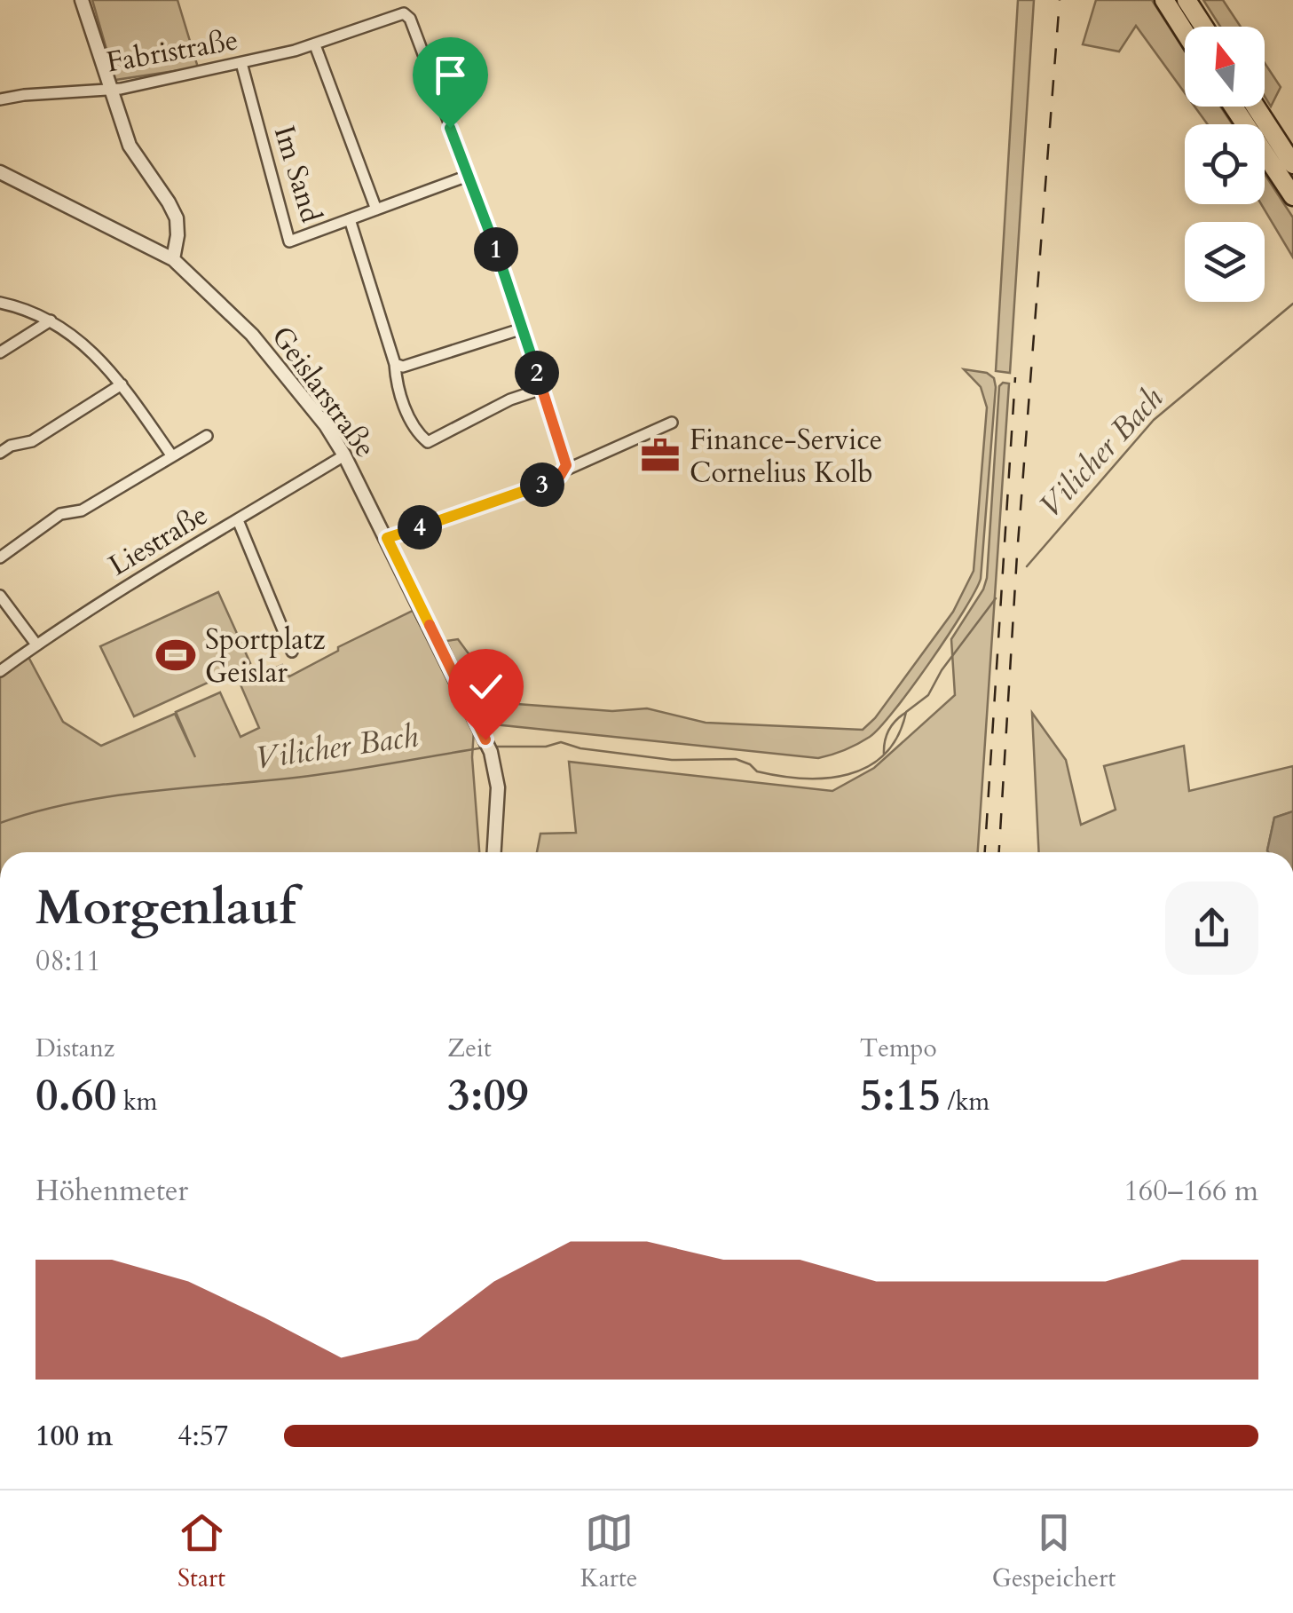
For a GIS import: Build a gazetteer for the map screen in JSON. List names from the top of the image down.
{
  "streets": {
    "street": [
      "Fabristraße",
      "Im Sand",
      "Geislarstraße",
      "Liestraße"
    ]
  },
  "crossings": [
    ["Fabristraße", "Im Sand"],
    ["Geislarstraße", "Liestraße"]
  ],
  "water": ["Vilicher Bach"],
  "places": {
    "office": ["Finance-Service Cornelius Kolb"],
    "sports": ["Sportplatz Geislar"]
  },
  "north": "top",
  "page": {
    "pins": [
      "1",
      "2",
      "3",
      "4"
    ],
    "heading": ["Morgenlauf", "08:11"],
    "stats": [
      ["Distanz", "0.60 km"],
      ["Zeit", "3:09"],
      ["Tempo", "5:15 /km"]
    ],
    "chart": ["Höhenmeter", "160–166 m"],
    "list": [
      {
        "name": "100 m",
        "note": "4:57"
      }
    ],
    "tabs": ["Start", "Karte", "Gespeichert"]
  }
}
